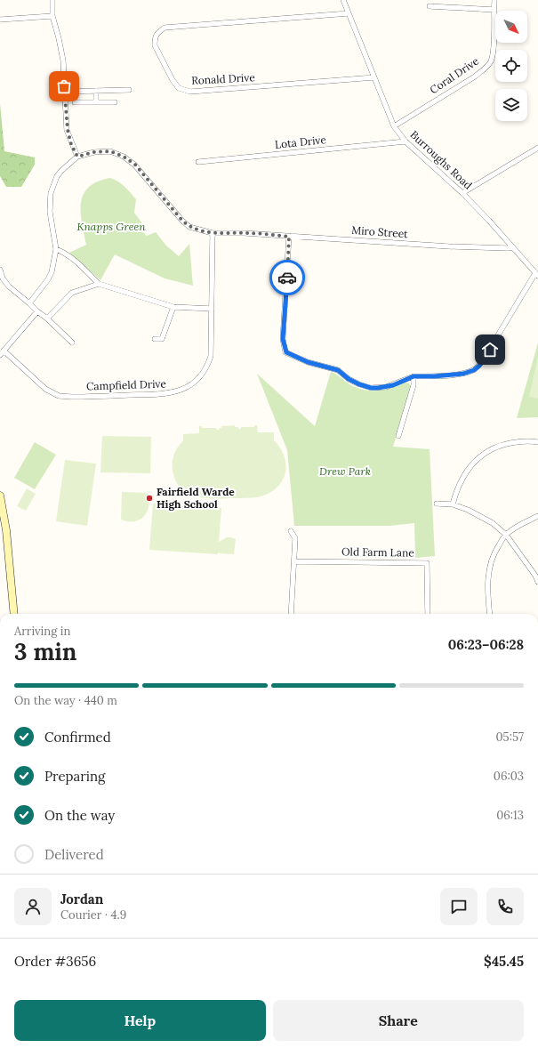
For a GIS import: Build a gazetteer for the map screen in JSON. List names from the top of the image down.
{
  "streets": {
    "street": [
      "Coral Drive",
      "Ronald Drive",
      "Lota Drive",
      "Burroughs Road",
      "Miro Street",
      "Campfield Drive",
      "Old Farm Lane"
    ]
  },
  "crossings": [
    ["Coral Drive", "Burroughs Road"],
    ["Ronald Drive", "Burroughs Road"],
    ["Lota Drive", "Burroughs Road"],
    ["Burroughs Road", "Miro Street"],
    ["Miro Street", "Campfield Drive"]
  ],
  "parks": ["Knapps Green", "Drew Park"],
  "places": ["Fairfield Warde High School"],
  "north": "bottom right",
  "page": {
    "heading": ["3 min", "Arriving in", "06:23–06:28"],
    "panel": [
      "Jordan",
      "Courier · 4.9",
      "Order #3656",
      "$45.45"
    ],
    "bar": "On the way · 440 m",
    "list": [
      ["Confirmed", "05:57"],
      ["Preparing", "06:03"],
      ["On the way", "06:13"],
      "Delivered"
    ],
    "buttons": ["Help", "Share"]
  }
}
